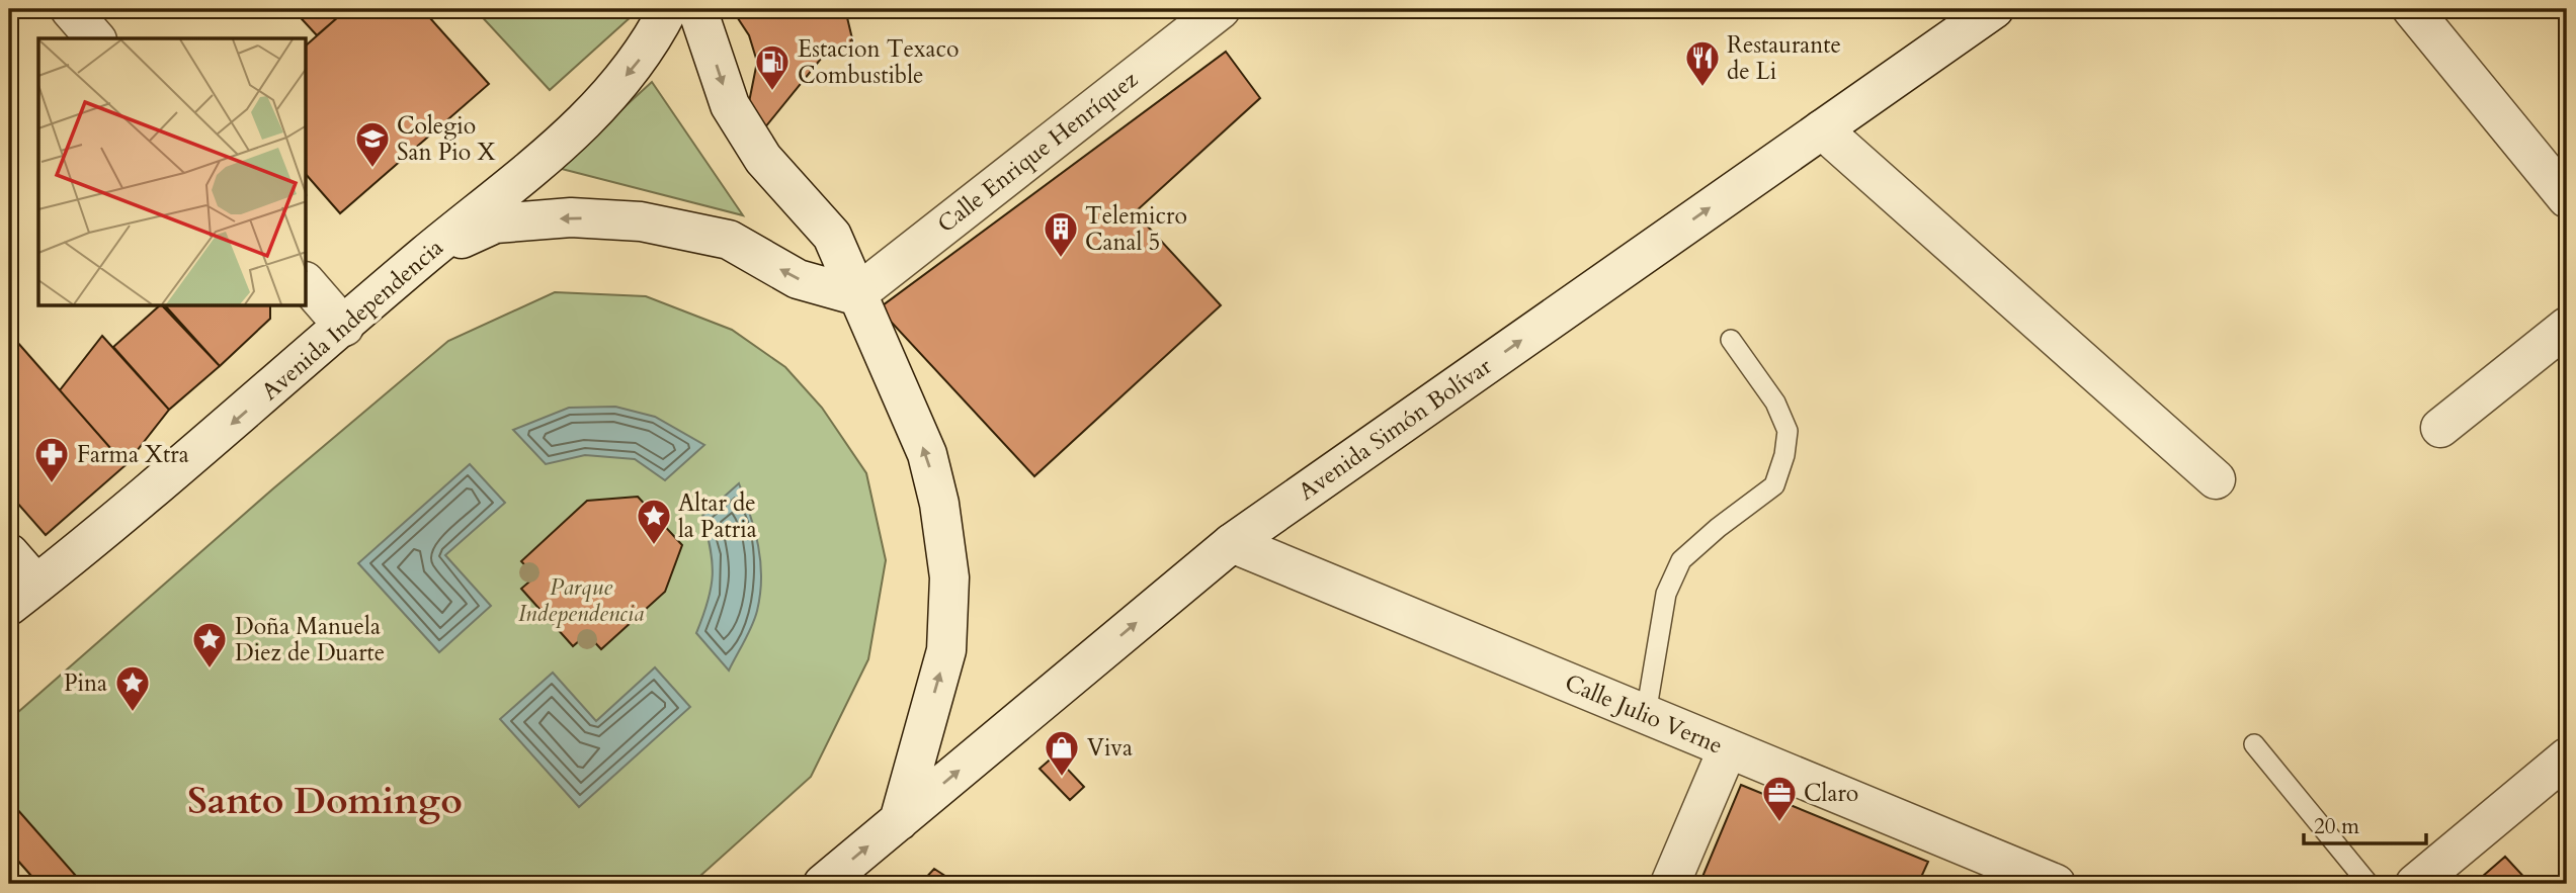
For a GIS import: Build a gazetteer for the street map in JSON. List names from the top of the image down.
{
  "streets": {
    "main road": [
      "Calle Enrique Henríquez",
      "Avenida Independencia",
      "Avenida Simón Bolívar",
      "Calle Julio Verne"
    ]
  },
  "crossings": [
    ["Avenida Simón Bolívar", "Calle Julio Verne"]
  ],
  "one_way": ["Avenida Independencia", "Avenida Simón Bolívar"],
  "districts": ["Santo Domingo"],
  "parks": ["Parque Independencia"],
  "places": {
    "restaurant": ["Restaurante de Li"],
    "fuel station": ["Estacion Texaco Combustible"],
    "school or university": ["Colegio San Pio X"],
    "building": ["Telemicro Canal 5"],
    "pharmacy": ["Farma Xtra"],
    "place": ["Altar de la Patria", "Doña Manuela Diez de Duarte", "Pina"],
    "shop": ["Viva"],
    "office": ["Claro"]
  },
  "scale_bar": "20 m"
}
